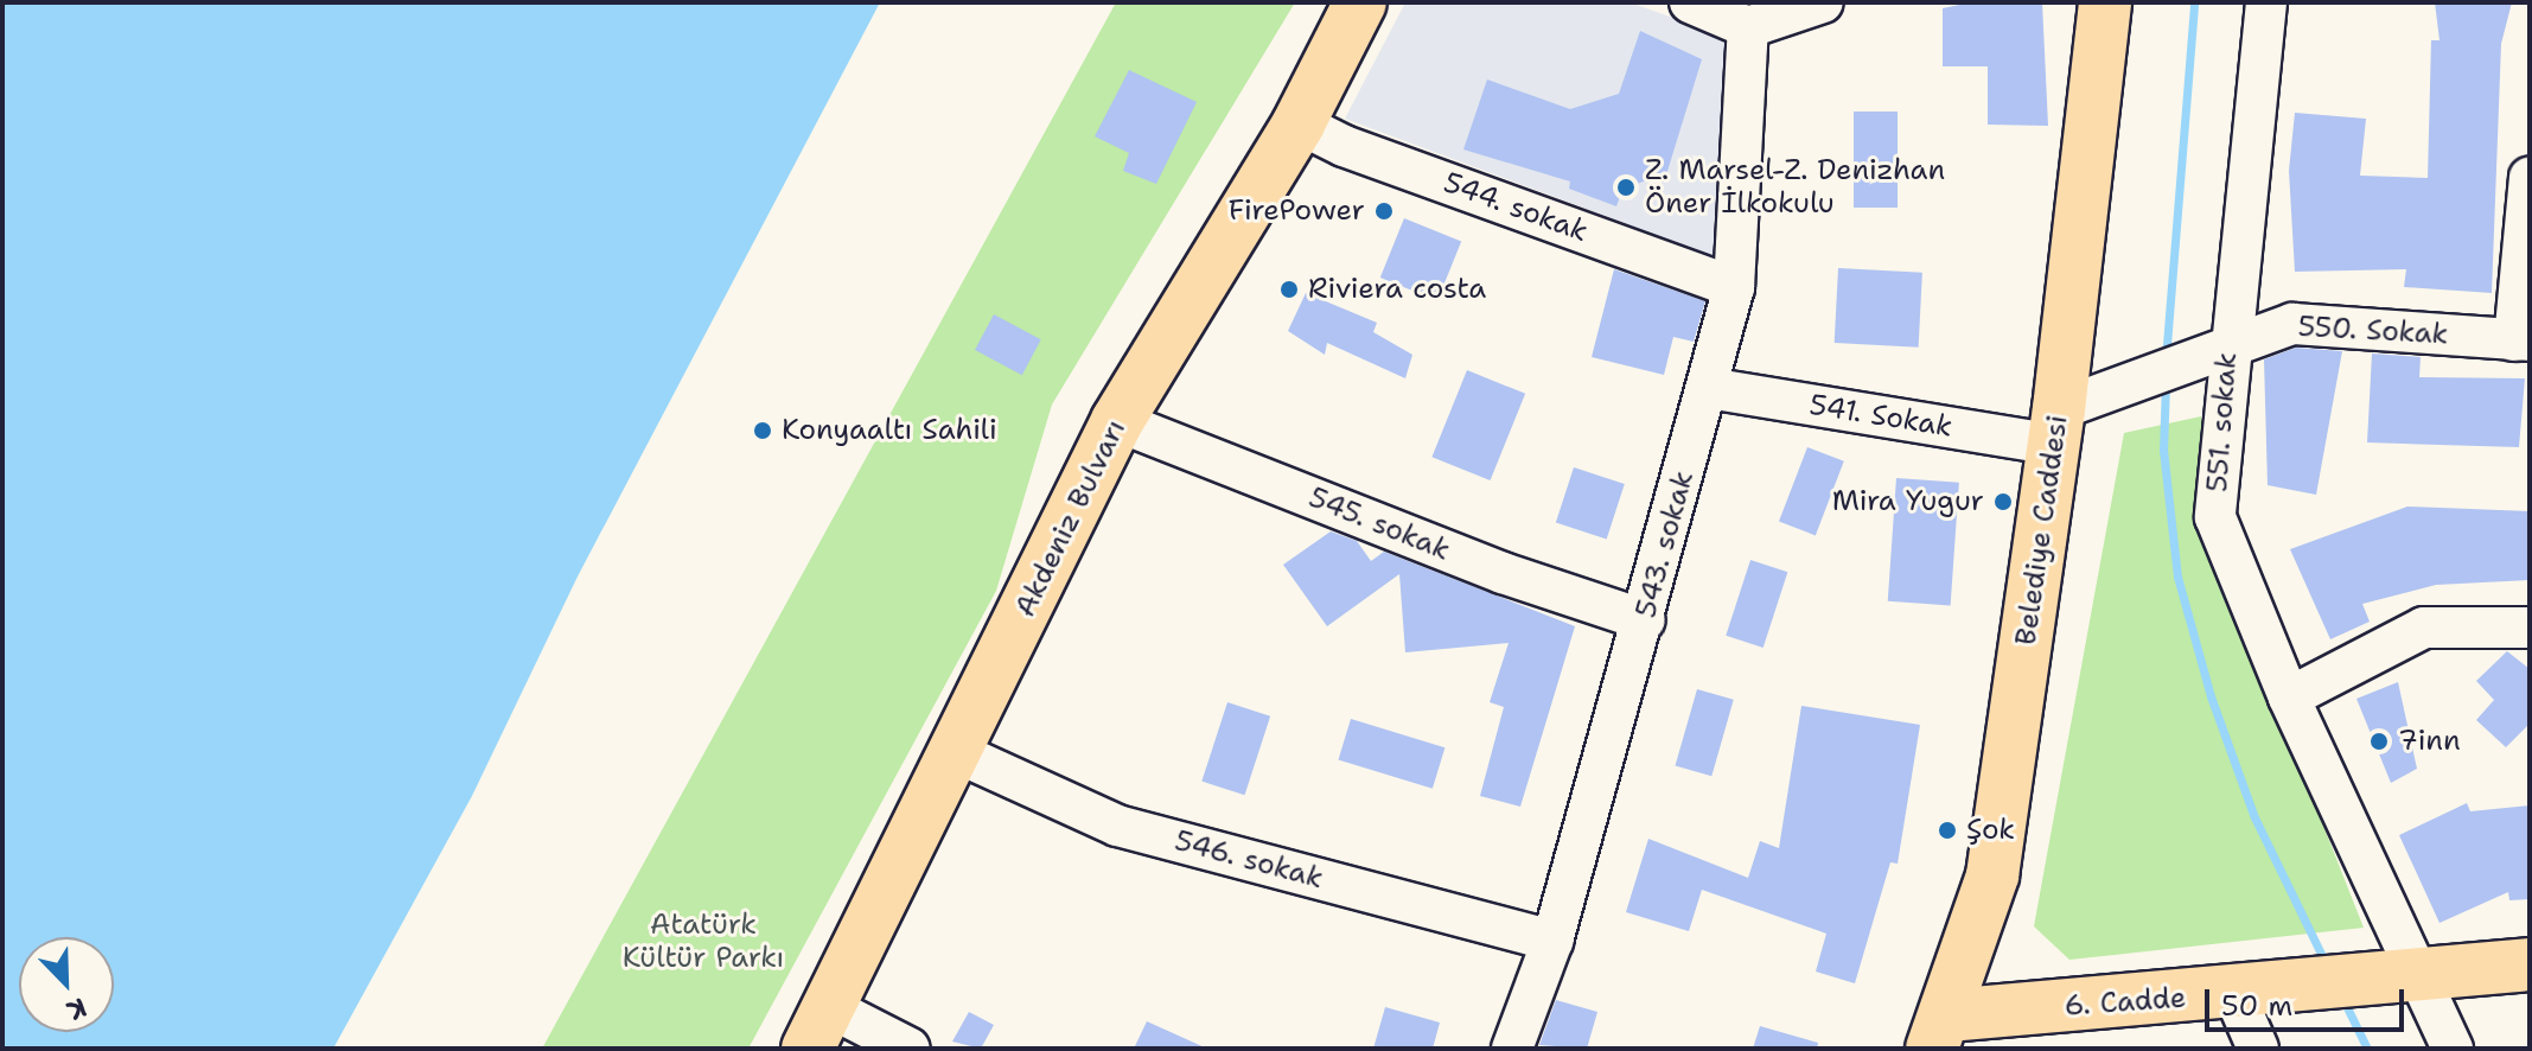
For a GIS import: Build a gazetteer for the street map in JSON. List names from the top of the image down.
{
  "streets": {
    "main road": ["Akdeniz Bulvarı", "Belediye Caddesi", "6. Cadde"],
    "street": [
      "544. sokak",
      "550. Sokak",
      "541. Sokak",
      "551. sokak",
      "545. sokak",
      "543. sokak",
      "546. sokak"
    ]
  },
  "crossings": [
    ["544. sokak", "Akdeniz Bulvarı"],
    ["544. sokak", "543. sokak"],
    ["550. Sokak", "541. Sokak"],
    ["550. Sokak", "551. sokak"],
    ["550. Sokak", "Belediye Caddesi"],
    ["541. Sokak", "Belediye Caddesi"],
    ["541. Sokak", "543. sokak"],
    ["551. sokak", "6. Cadde"],
    ["Akdeniz Bulvarı", "545. sokak"],
    ["Akdeniz Bulvarı", "546. sokak"],
    ["545. sokak", "543. sokak"],
    ["Belediye Caddesi", "6. Cadde"],
    ["543. sokak", "546. sokak"]
  ],
  "parks": ["Atatürk Kültür Parkı"],
  "places": [
    "Z. Marsel-Z. Denizhan Öner İlkokulu",
    "FirePower",
    "Riviera costa",
    "Konyaaltı Sahili",
    "Mira Yugur",
    "7inn",
    "Şok"
  ],
  "scale_bar": "50 m",
  "north": "bottom right"
}
